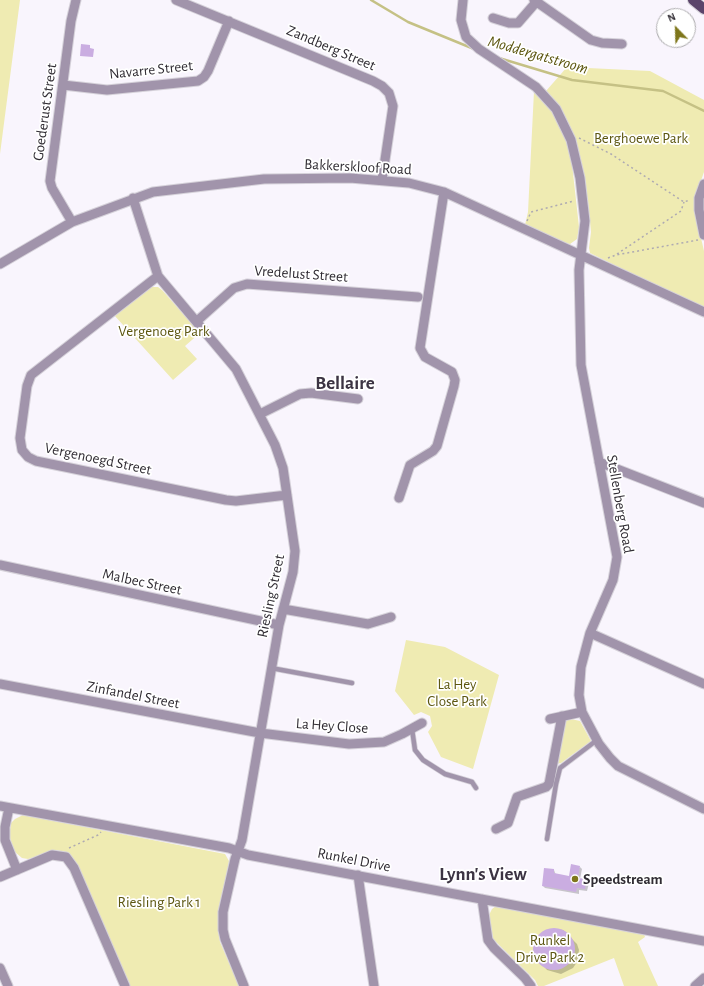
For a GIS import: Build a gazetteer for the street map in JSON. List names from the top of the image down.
{
  "streets": {
    "street": [
      "Zandberg Street",
      "Navarre Street",
      "Goederust Street",
      "Bakkerskloof Road",
      "Vredelust Street",
      "Vergenoegd Street",
      "Stellenberg Road",
      "Malbec Street",
      "Riesling Street",
      "Zinfandel Street",
      "La Hey Close",
      "Runkel Drive"
    ]
  },
  "crossings": [
    ["Zandberg Street", "Navarre Street"],
    ["Zandberg Street", "Bakkerskloof Road"],
    ["Navarre Street", "Goederust Street"],
    ["Goederust Street", "Bakkerskloof Road"],
    ["Bakkerskloof Road", "Stellenberg Road"],
    ["Bakkerskloof Road", "Riesling Street"],
    ["Vredelust Street", "Riesling Street"],
    ["Vergenoegd Street", "Riesling Street"],
    ["Malbec Street", "Riesling Street"],
    ["Riesling Street", "Zinfandel Street"],
    ["Riesling Street", "La Hey Close"],
    ["Riesling Street", "Runkel Drive"],
    ["Zinfandel Street", "La Hey Close"]
  ],
  "districts": ["Bellaire", "Lynn's View"],
  "water": ["Moddergatstroom"],
  "parks": [
    "Berghoewe Park",
    "Vergenoeg Park",
    "La Hey Close Park",
    "Riesling Park 1",
    "Runkel Drive Park 2"
  ],
  "places": ["Speedstream"],
  "north": "top left"
}
